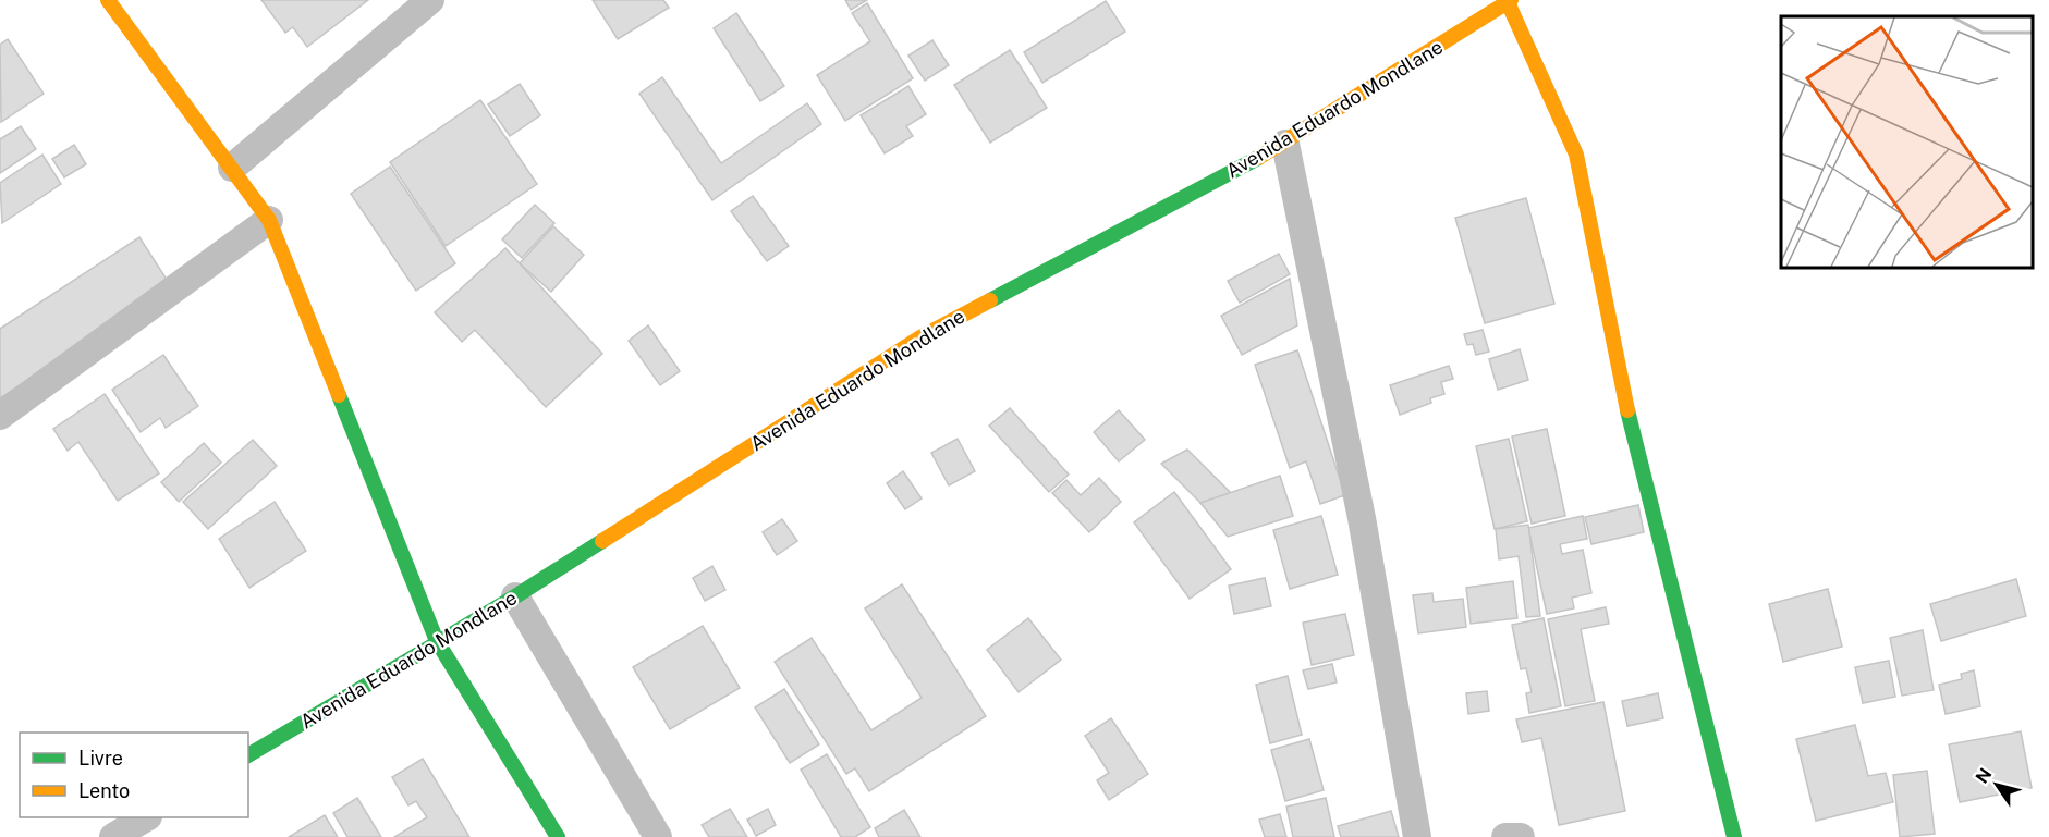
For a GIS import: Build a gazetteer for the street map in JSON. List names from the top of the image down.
{
  "streets": {
    "street": ["Avenida Eduardo Mondlane"]
  },
  "legend": ["Livre", "Lento"],
  "north": "top left"
}
